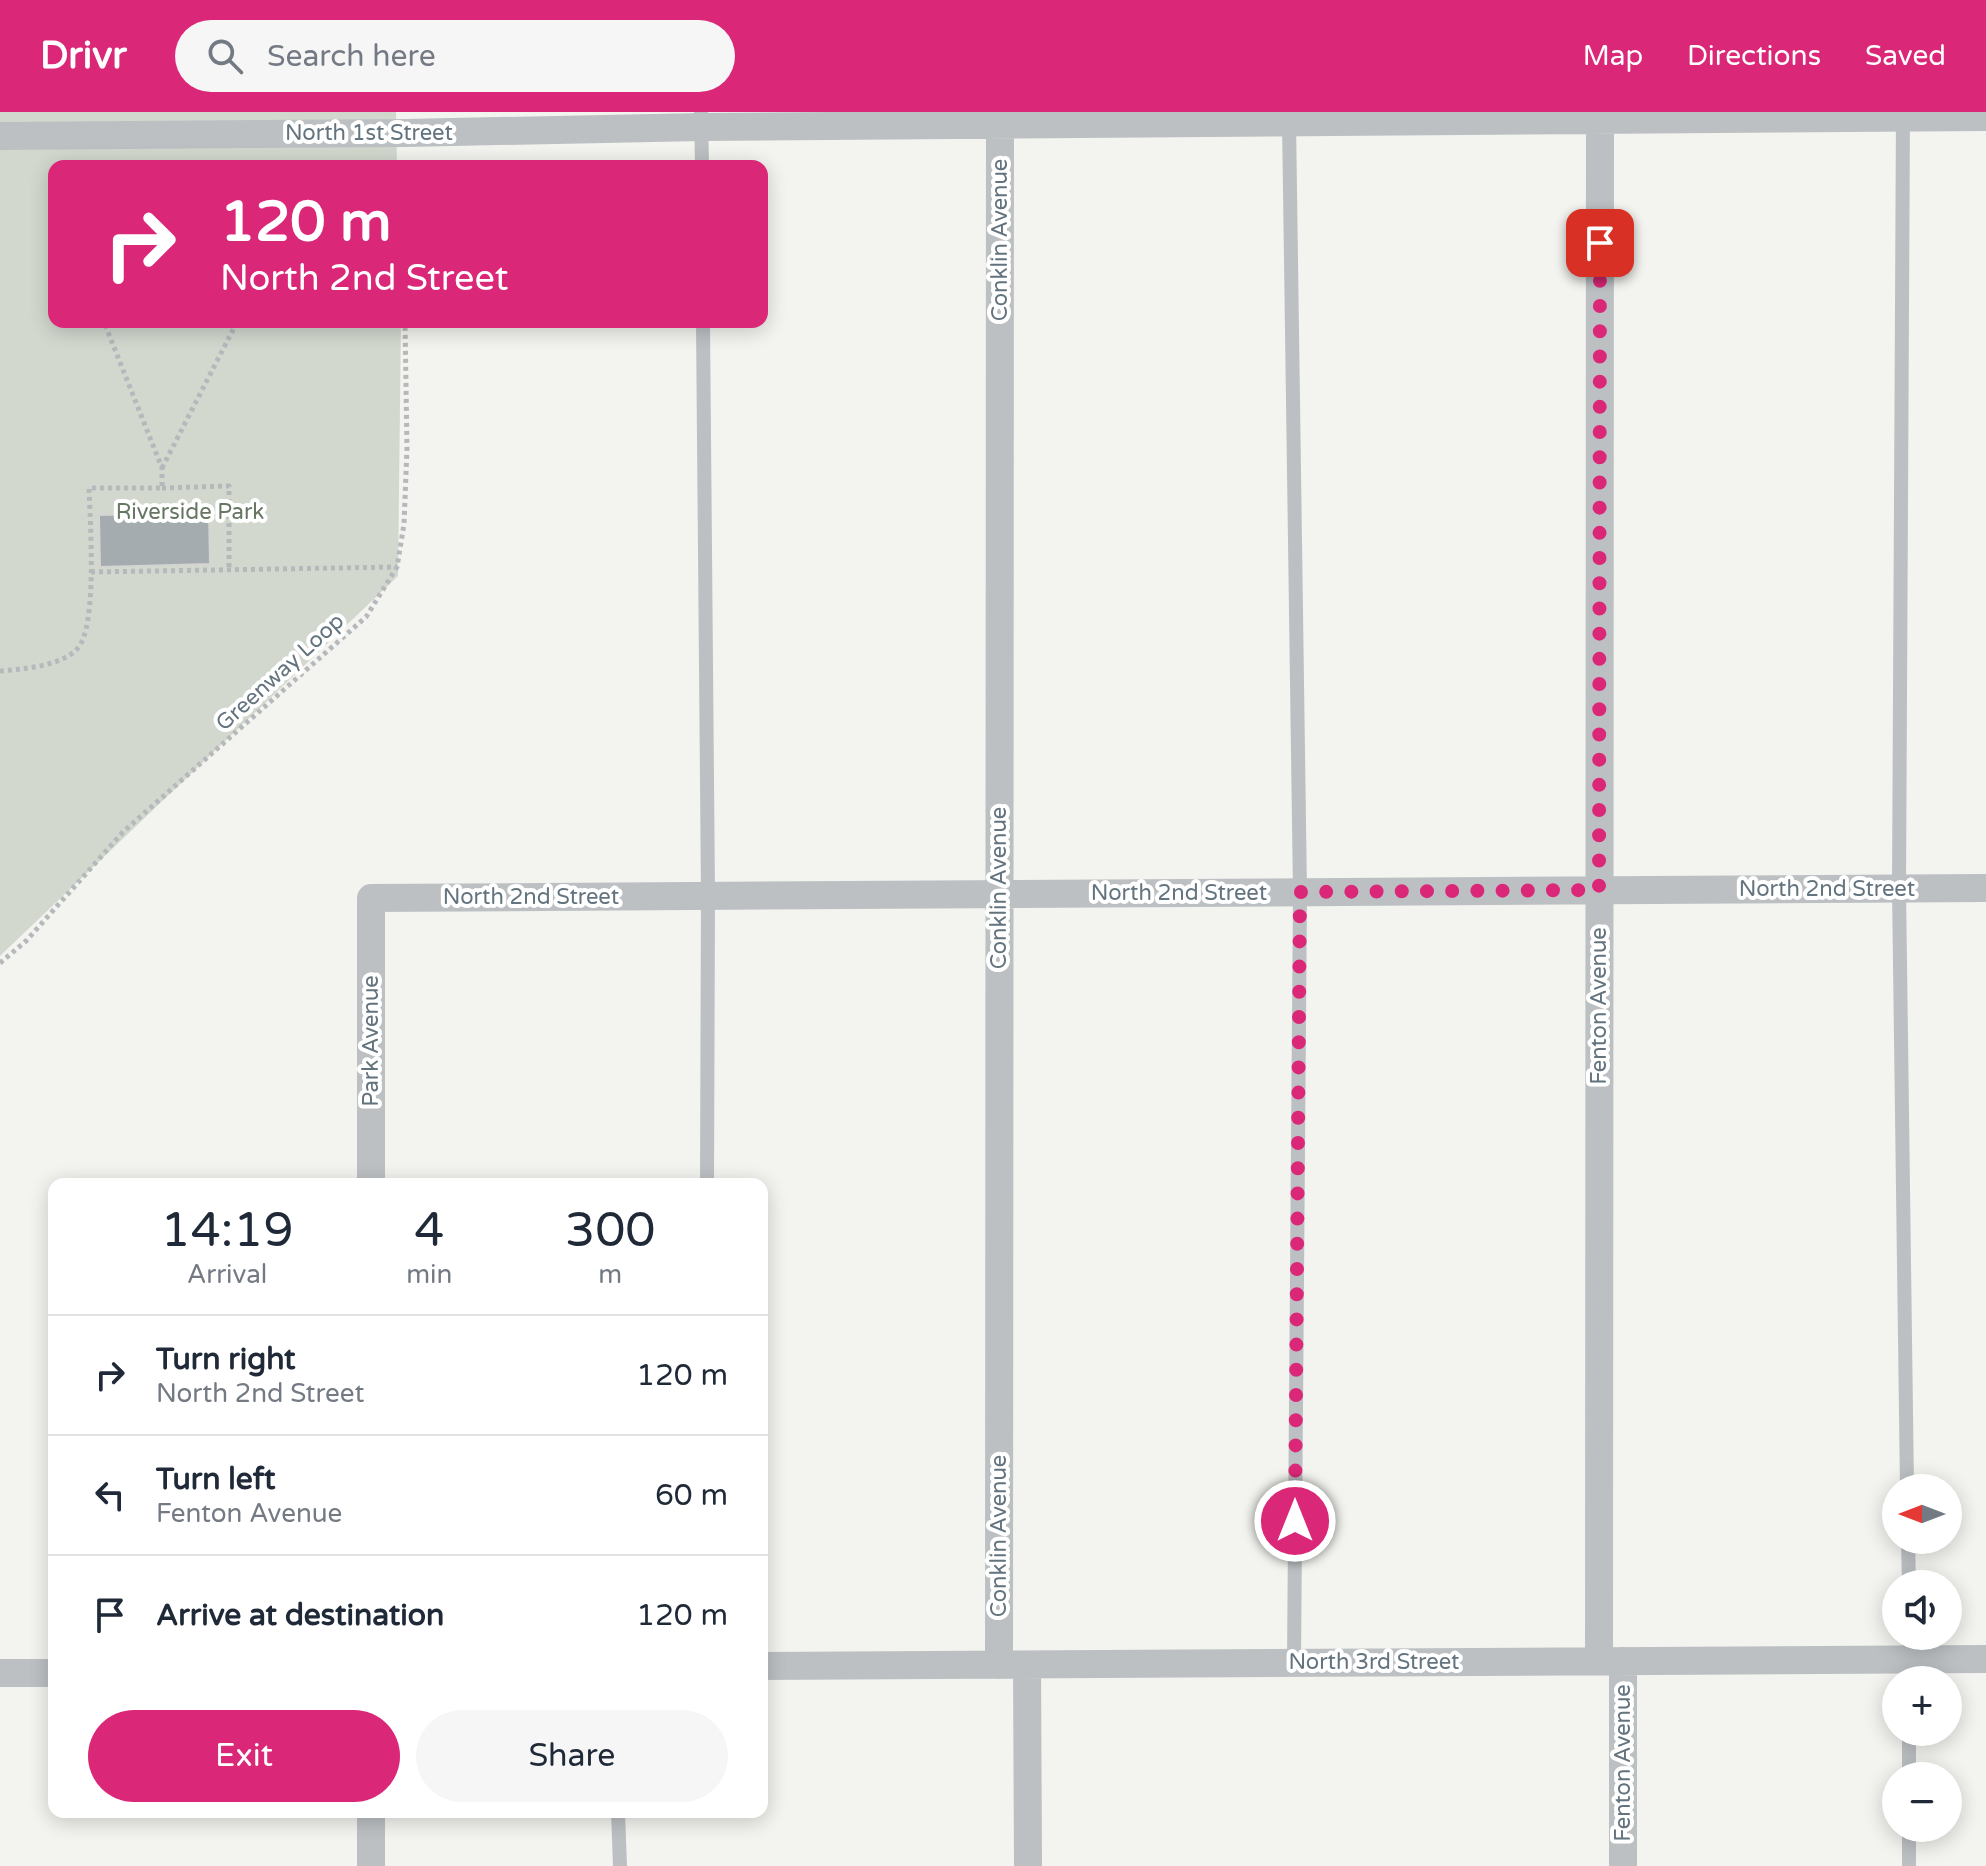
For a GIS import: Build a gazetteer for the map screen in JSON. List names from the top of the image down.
{
  "streets": {
    "street": [
      "North 1st Street",
      "Conklin Avenue",
      "North 2nd Street",
      "Fenton Avenue",
      "Park Avenue",
      "North 3rd Street"
    ],
    "path": ["Greenway Loop"]
  },
  "crossings": [
    ["North 1st Street", "Conklin Avenue"],
    ["North 1st Street", "Fenton Avenue"],
    ["Conklin Avenue", "North 2nd Street"],
    ["Conklin Avenue", "North 3rd Street"],
    ["North 2nd Street", "Fenton Avenue"],
    ["North 2nd Street", "Park Avenue"],
    ["Fenton Avenue", "North 3rd Street"]
  ],
  "parks": ["Riverside Park"],
  "north": "left",
  "page": {
    "header": "Drivr",
    "search": "Search here",
    "nav": ["Map", "Directions", "Saved"],
    "turn": ["120 m", "North 2nd Street"],
    "eta": [
      "14:19",
      "Arrival",
      "4",
      "min",
      "300",
      "m"
    ],
    "list": [
      {
        "name": "Turn right",
        "note": "North 2nd Street",
        "value": "120 m"
      },
      {
        "name": "Turn left",
        "note": "Fenton Avenue",
        "value": "60 m"
      },
      {
        "name": "Arrive at destination",
        "value": "120 m"
      }
    ],
    "map_buttons": ["+", "−"],
    "buttons": ["Exit", "Share"]
  }
}
